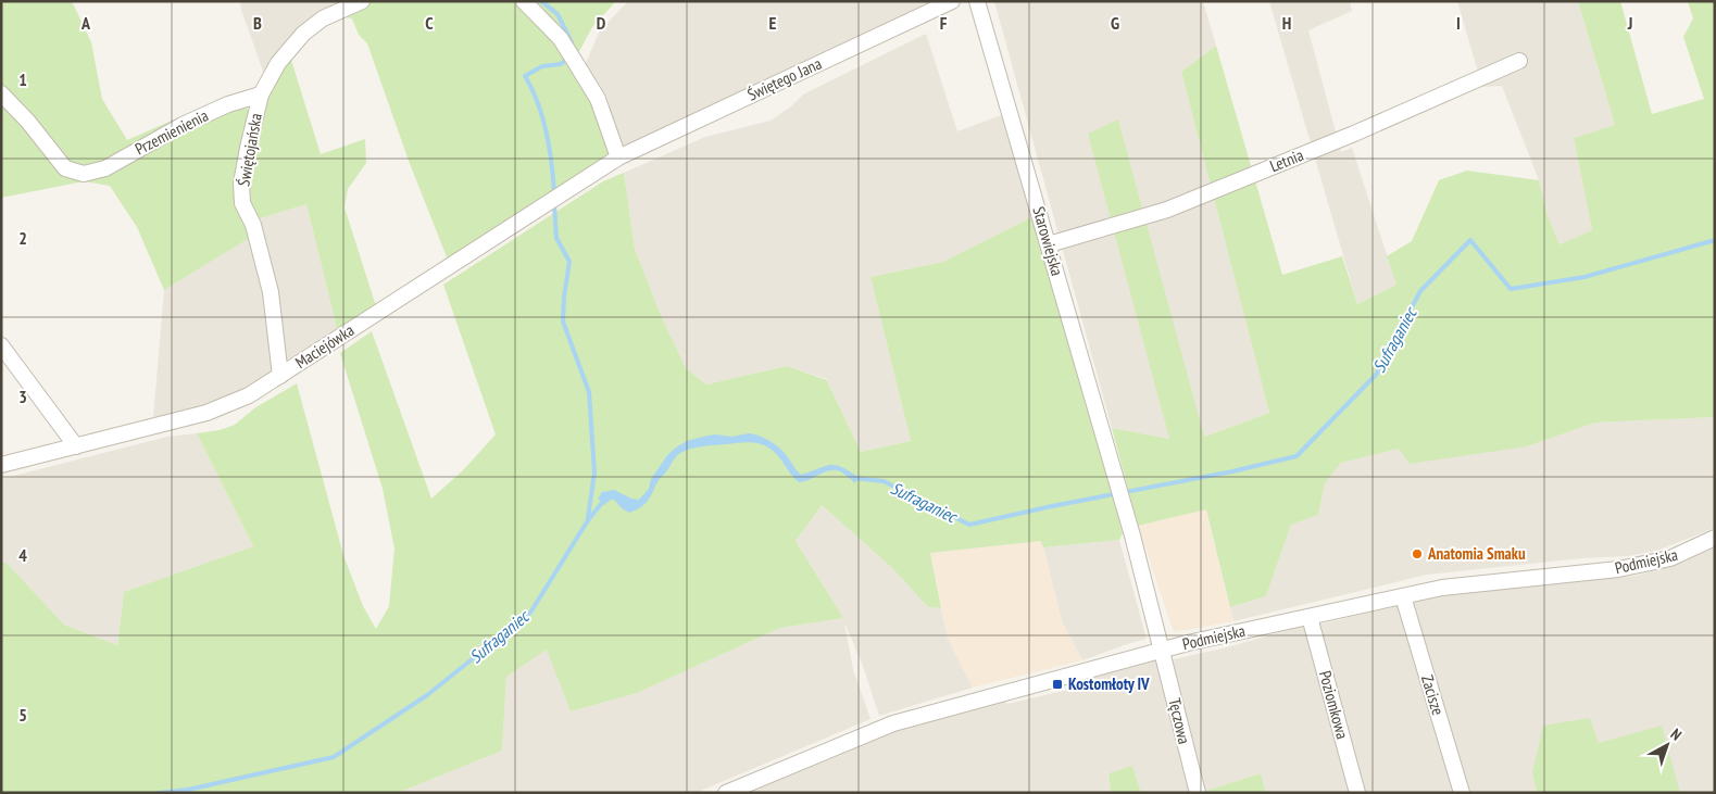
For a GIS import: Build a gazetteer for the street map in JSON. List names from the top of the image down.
{
  "streets": {
    "street": [
      "Świętego Jana",
      "Przemienienia",
      "Świętojańska",
      "Letnia",
      "Starowiejska",
      "Maciejówka",
      "Podmiejska",
      "Zacisze",
      "Poziomkowa",
      "Tęczowa"
    ]
  },
  "crossings": [
    ["Świętego Jana", "Maciejówka"],
    ["Przemienienia", "Świętojańska"],
    ["Świętojańska", "Maciejówka"],
    ["Letnia", "Starowiejska"],
    ["Starowiejska", "Podmiejska"],
    ["Starowiejska", "Tęczowa"],
    ["Podmiejska", "Zacisze"],
    ["Podmiejska", "Poziomkowa"],
    ["Podmiejska", "Tęczowa"]
  ],
  "water": ["Sufraganiec"],
  "places": {
    "other": ["Anatomia Smaku"],
    "transit": ["Kostomłoty IV"]
  },
  "north": "top right",
  "grid": {
    "columns": [
      "A",
      "B",
      "C",
      "D",
      "E",
      "F",
      "G",
      "H",
      "I",
      "J"
    ],
    "rows": [
      "1",
      "2",
      "3",
      "4",
      "5"
    ]
  }
}
